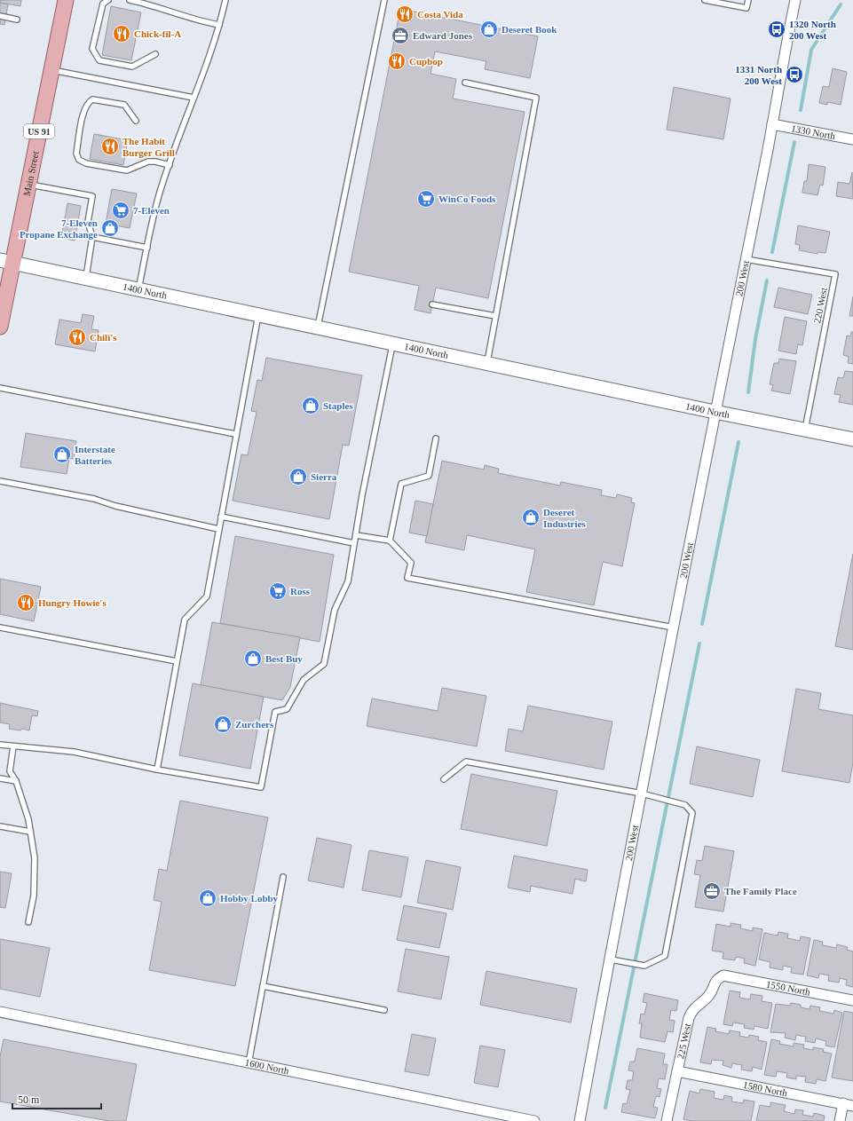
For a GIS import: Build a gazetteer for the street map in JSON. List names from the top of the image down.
{
  "streets": {
    "main road": ["US 91", "Main Street", "1400 North"],
    "street": [
      "1330 North",
      "200 West",
      "1550 North",
      "225 West",
      "1600 North",
      "1580 North"
    ],
    "lane": ["220 West"]
  },
  "crossings": [
    ["1330 North", "200 West"],
    ["Main Street", "1400 North"],
    ["200 West", "1400 North"],
    ["200 West", "220 West"],
    ["1400 North", "220 West"],
    ["1550 North", "225 West"],
    ["225 West", "1580 North"]
  ],
  "places": {
    "restaurant": [
      "Costa Vida",
      "Chick-fil-A",
      "Cupbop",
      "The Habit Burger Grill",
      "Chili's",
      "Hungry Howie's"
    ],
    "shop": [
      "Deseret Book",
      "7-Eleven Propane Exchange",
      "Staples",
      "Interstate Batteries",
      "Sierra",
      "Deseret Industries",
      "Best Buy",
      "Zurchers",
      "Hobby Lobby"
    ],
    "bus stop": ["1320 North 200 West", "1331 North 200 West"],
    "office": ["Edward Jones", "The Family Place"],
    "supermarket": ["WinCo Foods", "7-Eleven", "Ross"]
  },
  "scale_bar": "50 m"
}
